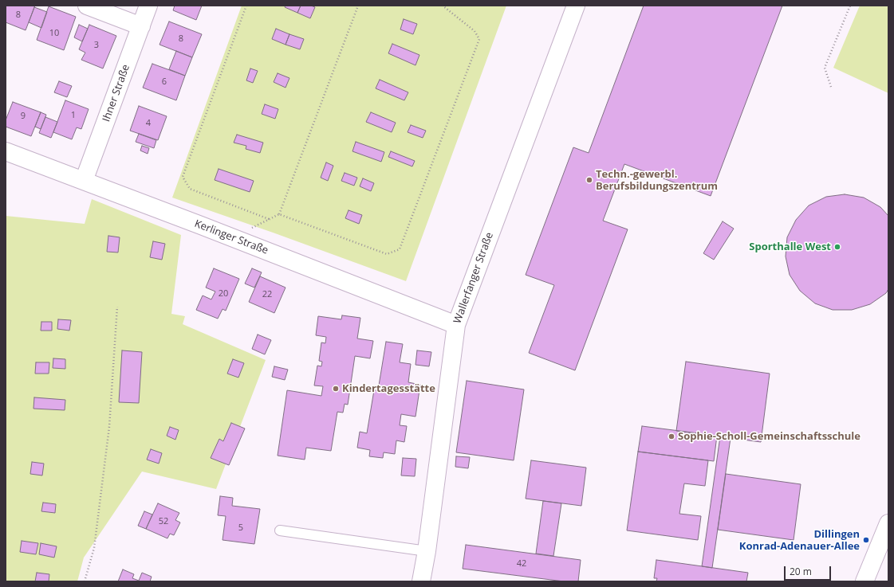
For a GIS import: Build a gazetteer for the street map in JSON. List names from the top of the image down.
{
  "streets": {
    "street": ["Ihner Straße", "Kerlinger Straße", "Wallerfanger Straße"]
  },
  "crossings": [
    ["Ihner Straße", "Kerlinger Straße"],
    ["Kerlinger Straße", "Wallerfanger Straße"]
  ],
  "places": [
    "Techn.-gewerbl. Berufsbildungszentrum",
    "Sporthalle West",
    "Kindertagesstätte",
    "Sophie-Scholl-Gemeinschaftsschule",
    "Dillingen Konrad-Adenauer-Allee"
  ],
  "house_numbers": [
    "8",
    "10",
    "8",
    "3",
    "6",
    "1",
    "9",
    "4",
    "20",
    "22",
    "52",
    "5",
    "42"
  ],
  "scale_bar": "20 m"
}
